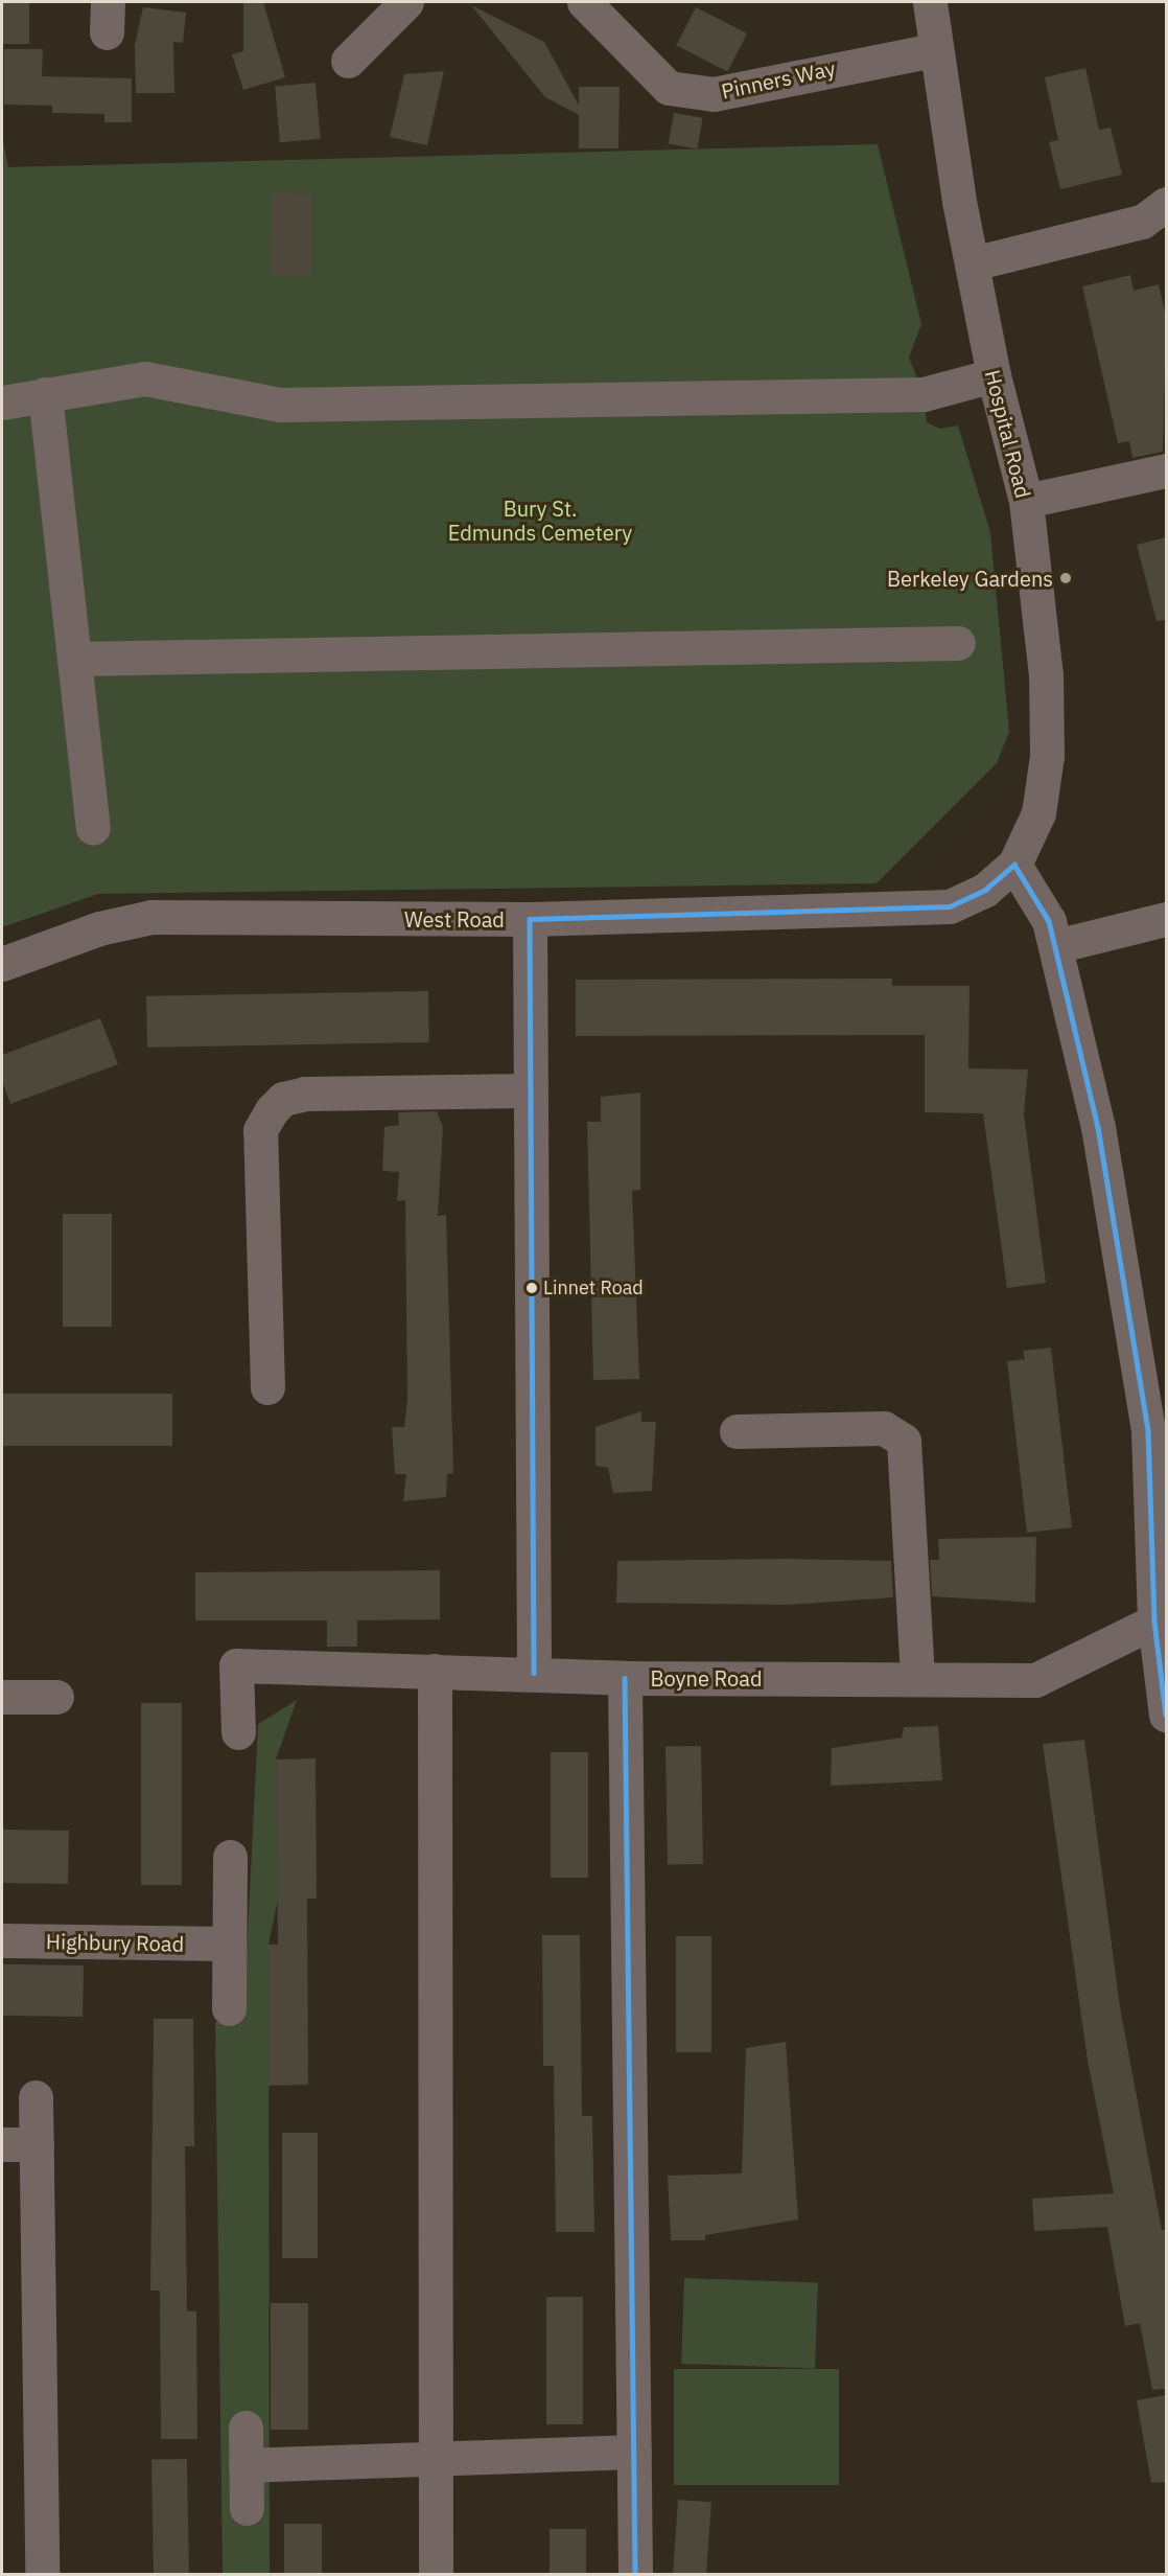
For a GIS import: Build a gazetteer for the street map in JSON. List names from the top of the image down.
{
  "streets": {
    "street": [
      "Pinners Way",
      "Hospital Road",
      "West Road",
      "Boyne Road",
      "Highbury Road"
    ]
  },
  "crossings": [
    ["Pinners Way", "Hospital Road"],
    ["Hospital Road", "West Road"]
  ],
  "parks": ["Bury St. Edmunds Cemetery"],
  "places": ["Berkeley Gardens", "Linnet Road"]
}
